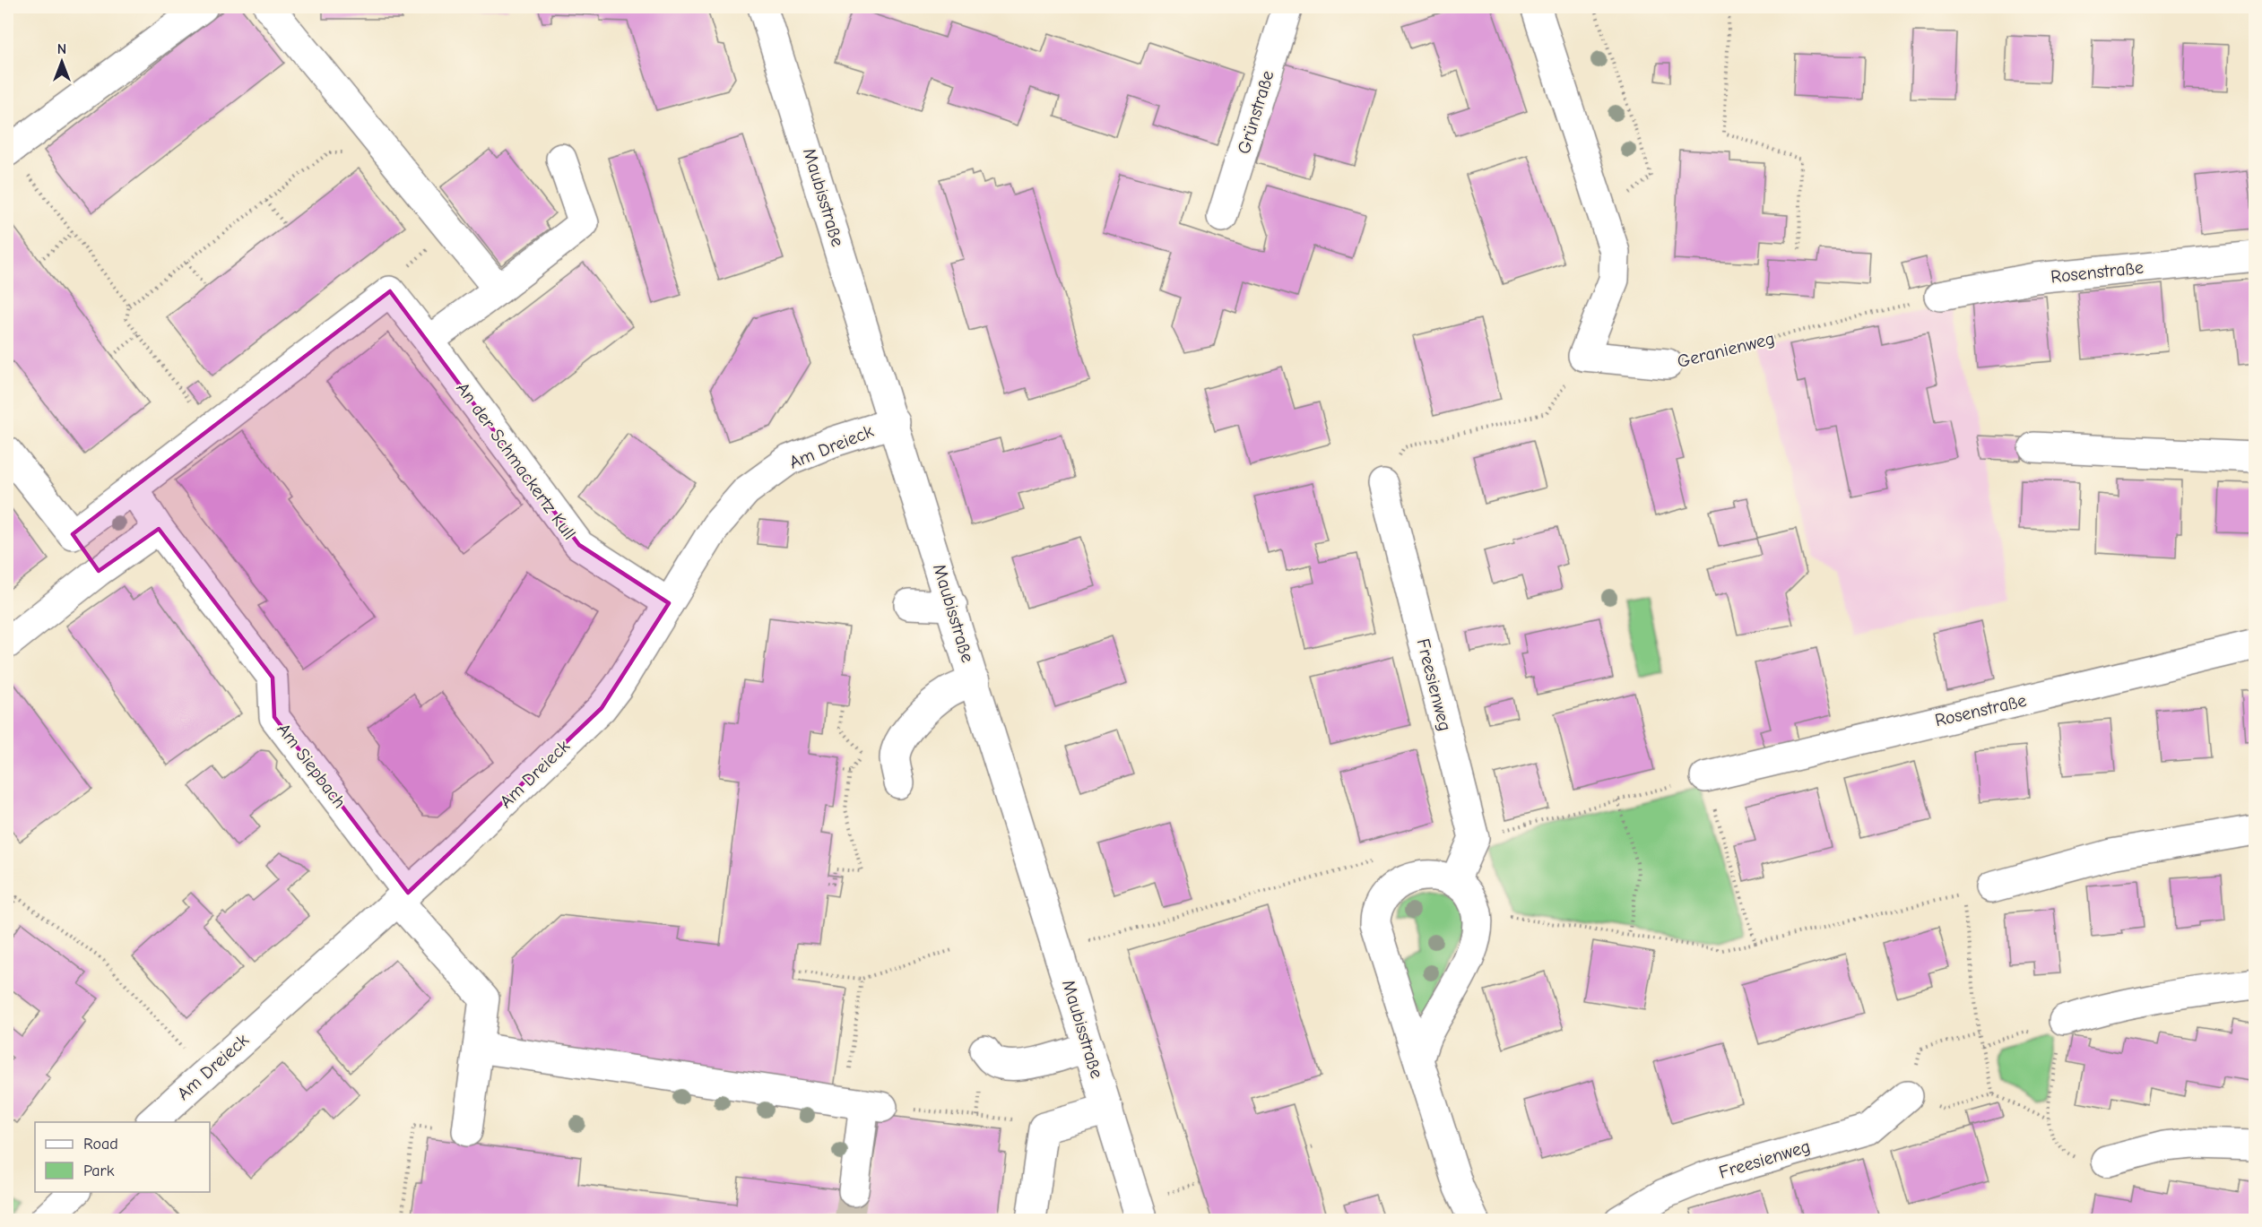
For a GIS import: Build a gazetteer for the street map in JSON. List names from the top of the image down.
{
  "streets": {
    "street": [
      "Grünstraße",
      "Maubisstraße",
      "Rosenstraße",
      "Geranienweg",
      "Am Dreieck",
      "An der Schmackertz Kull",
      "Freesienweg",
      "Am Siepbach"
    ]
  },
  "crossings": [
    ["Maubisstraße", "Am Dreieck"],
    ["Rosenstraße", "Geranienweg"],
    ["Am Dreieck", "An der Schmackertz Kull"],
    ["Am Dreieck", "Am Siepbach"]
  ],
  "legend": ["Road", "Park"],
  "north": "top"
}
